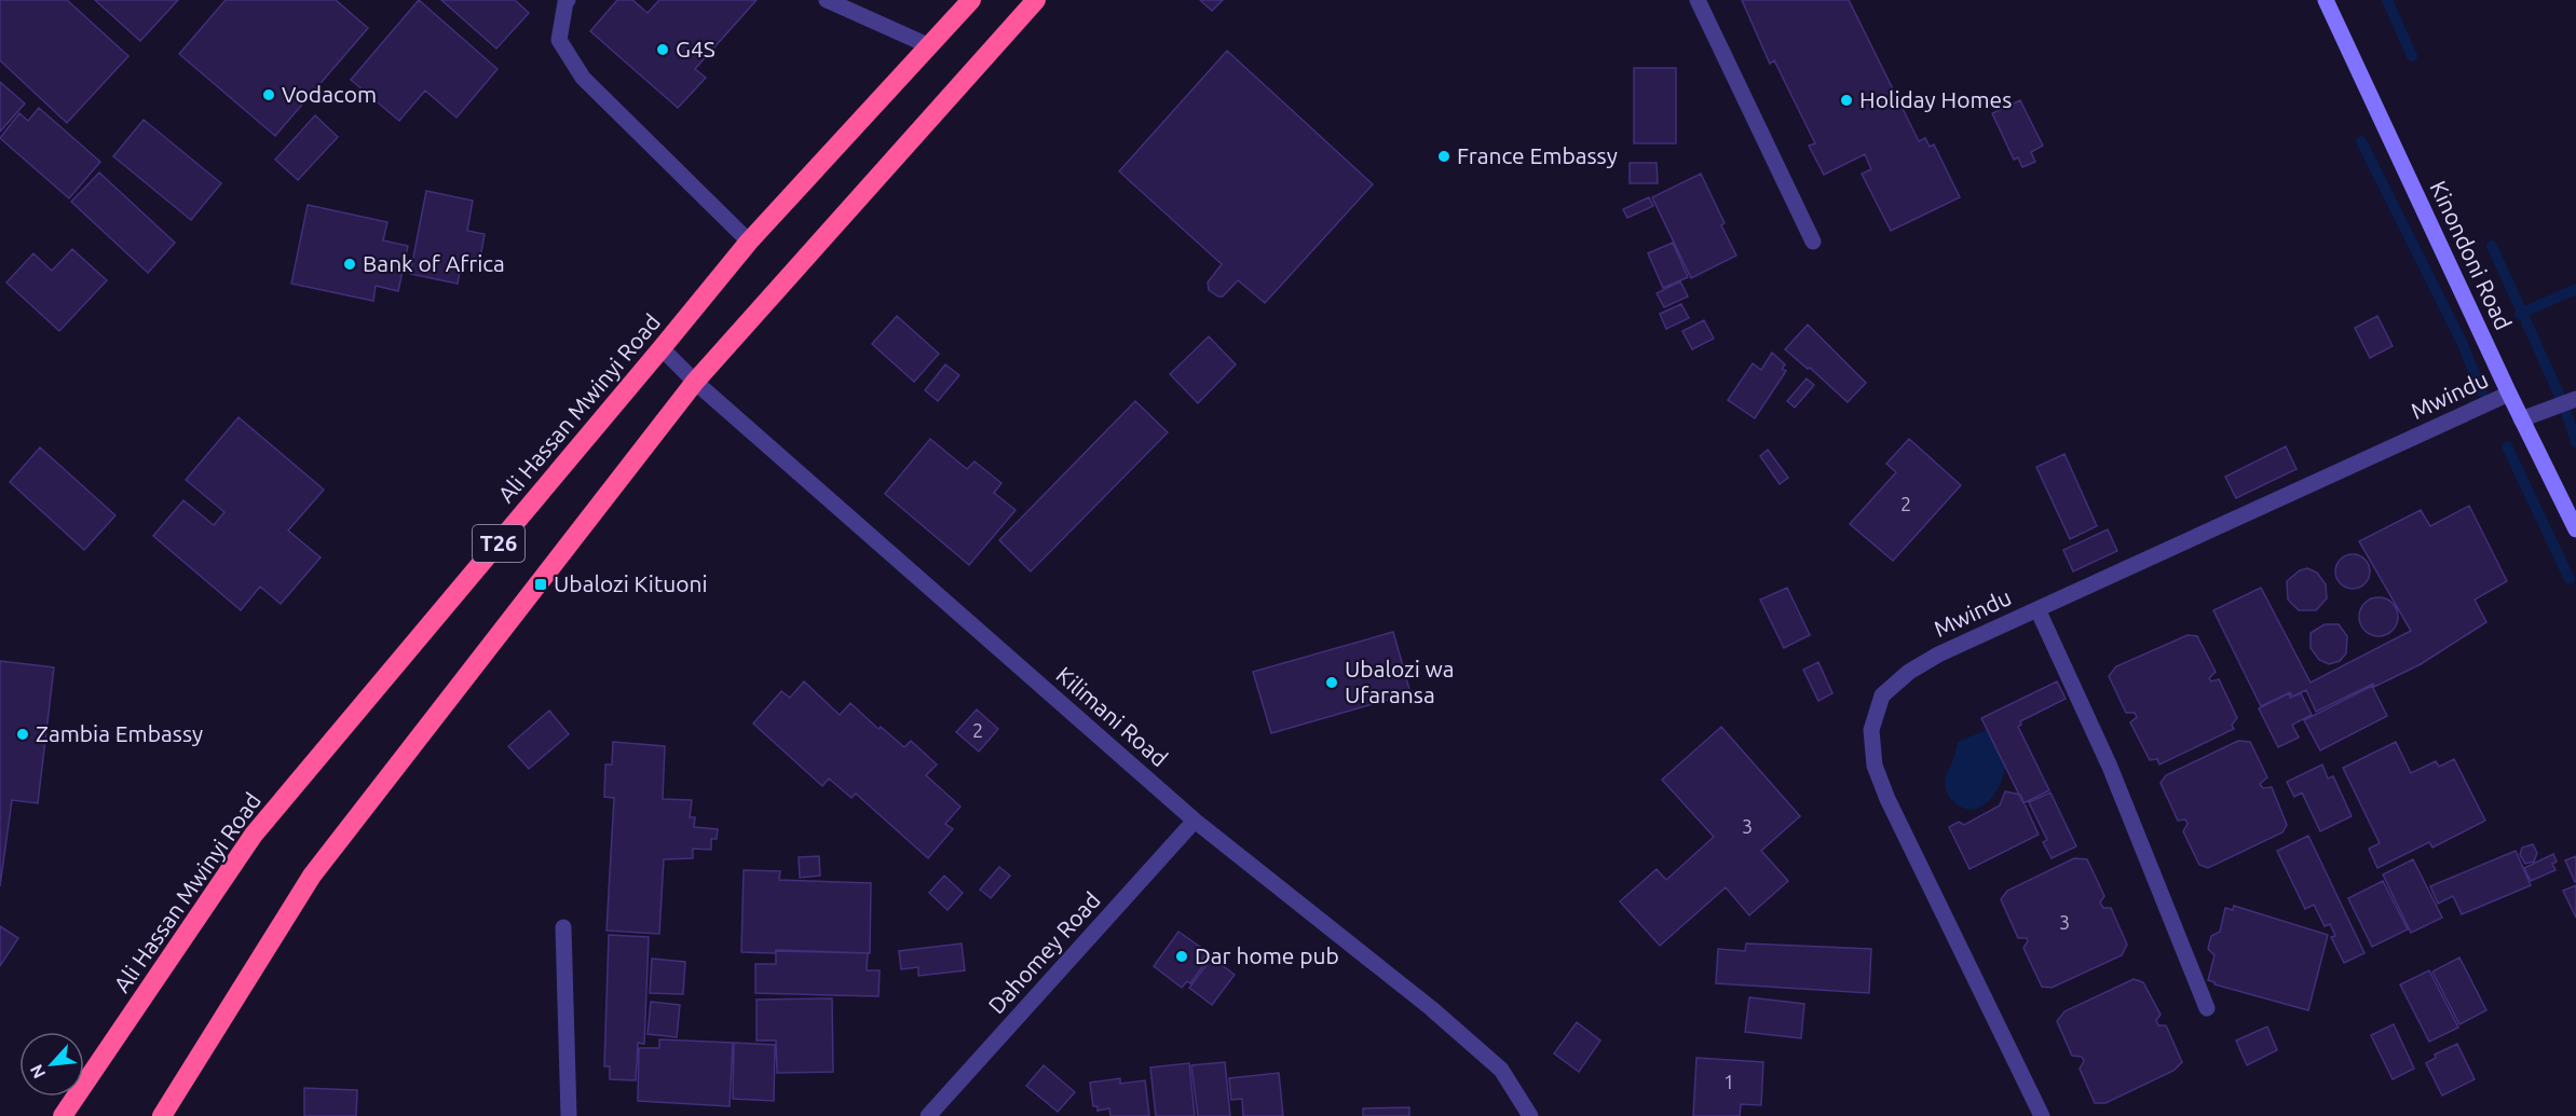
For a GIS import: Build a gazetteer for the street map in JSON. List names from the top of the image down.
{
  "streets": {
    "highway": ["Ali Hassan Mwinyi Road", "T26"],
    "street": [
      "Kinondoni Road",
      "Mwindu",
      "Kilimani Road",
      "Dahomey Road"
    ]
  },
  "crossings": [
    ["Kinondoni Road", "Mwindu"],
    ["Ali Hassan Mwinyi Road", "Kilimani Road"],
    ["T26", "Kilimani Road"],
    ["Kilimani Road", "Dahomey Road"]
  ],
  "places": {
    "other": [
      "G4S",
      "Vodacom",
      "Holiday Homes",
      "France Embassy",
      "Bank of Africa",
      "Ubalozi wa Ufaransa",
      "Zambia Embassy",
      "Dar home pub"
    ],
    "transit": ["Ubalozi Kituoni"]
  },
  "house_numbers": [
    "2",
    "2",
    "3",
    "3",
    "1"
  ],
  "north": "bottom left"
}
